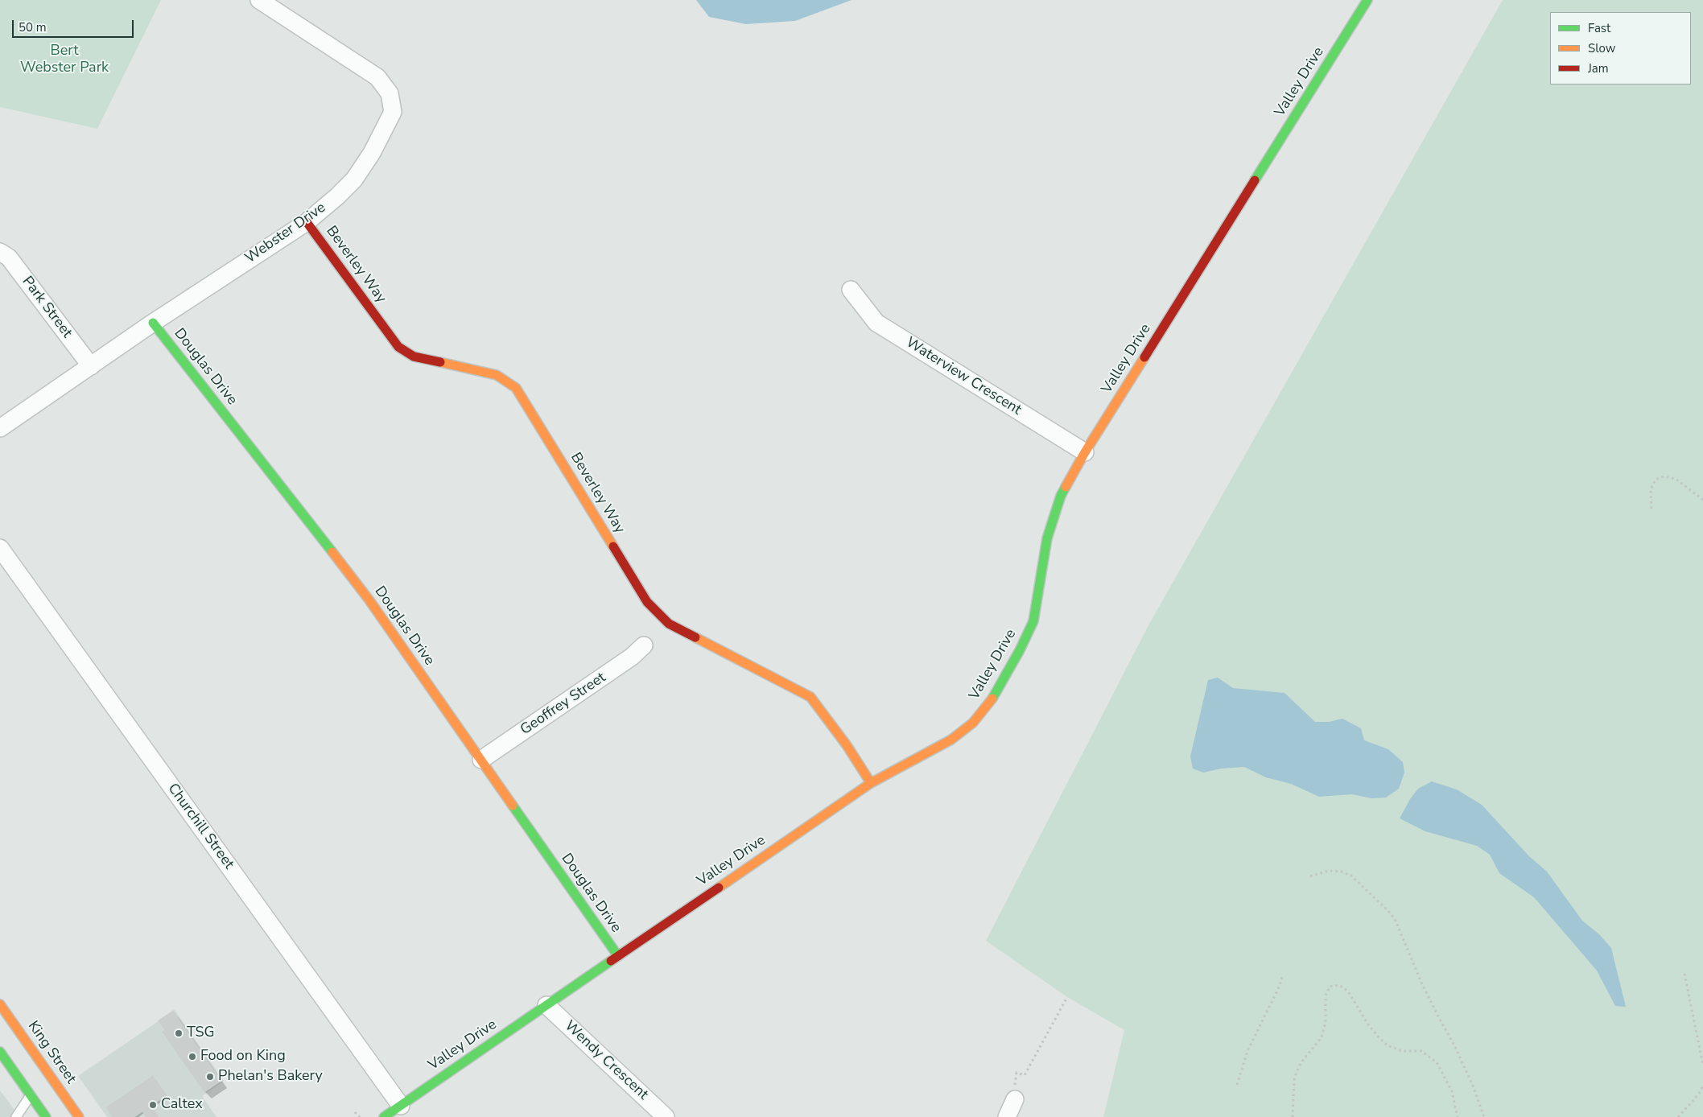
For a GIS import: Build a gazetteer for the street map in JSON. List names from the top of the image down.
{
  "streets": {
    "street": [
      "Valley Drive",
      "Webster Drive",
      "Beverley Way",
      "Park Street",
      "Douglas Drive",
      "Waterview Crescent",
      "Geoffrey Street",
      "Churchill Street",
      "King Street",
      "Wendy Crescent"
    ]
  },
  "crossings": [
    ["Valley Drive", "Beverley Way"],
    ["Valley Drive", "Douglas Drive"],
    ["Valley Drive", "Waterview Crescent"],
    ["Valley Drive", "Churchill Street"],
    ["Valley Drive", "Wendy Crescent"],
    ["Webster Drive", "Beverley Way"],
    ["Webster Drive", "Park Street"],
    ["Webster Drive", "Douglas Drive"],
    ["Douglas Drive", "Geoffrey Street"]
  ],
  "parks": ["Bert Webster Park"],
  "places": [
    "TSG",
    "Food on King",
    "Phelan's Bakery",
    "Caltex"
  ],
  "legend": ["Fast", "Slow", "Jam"],
  "scale_bar": "50 m"
}
